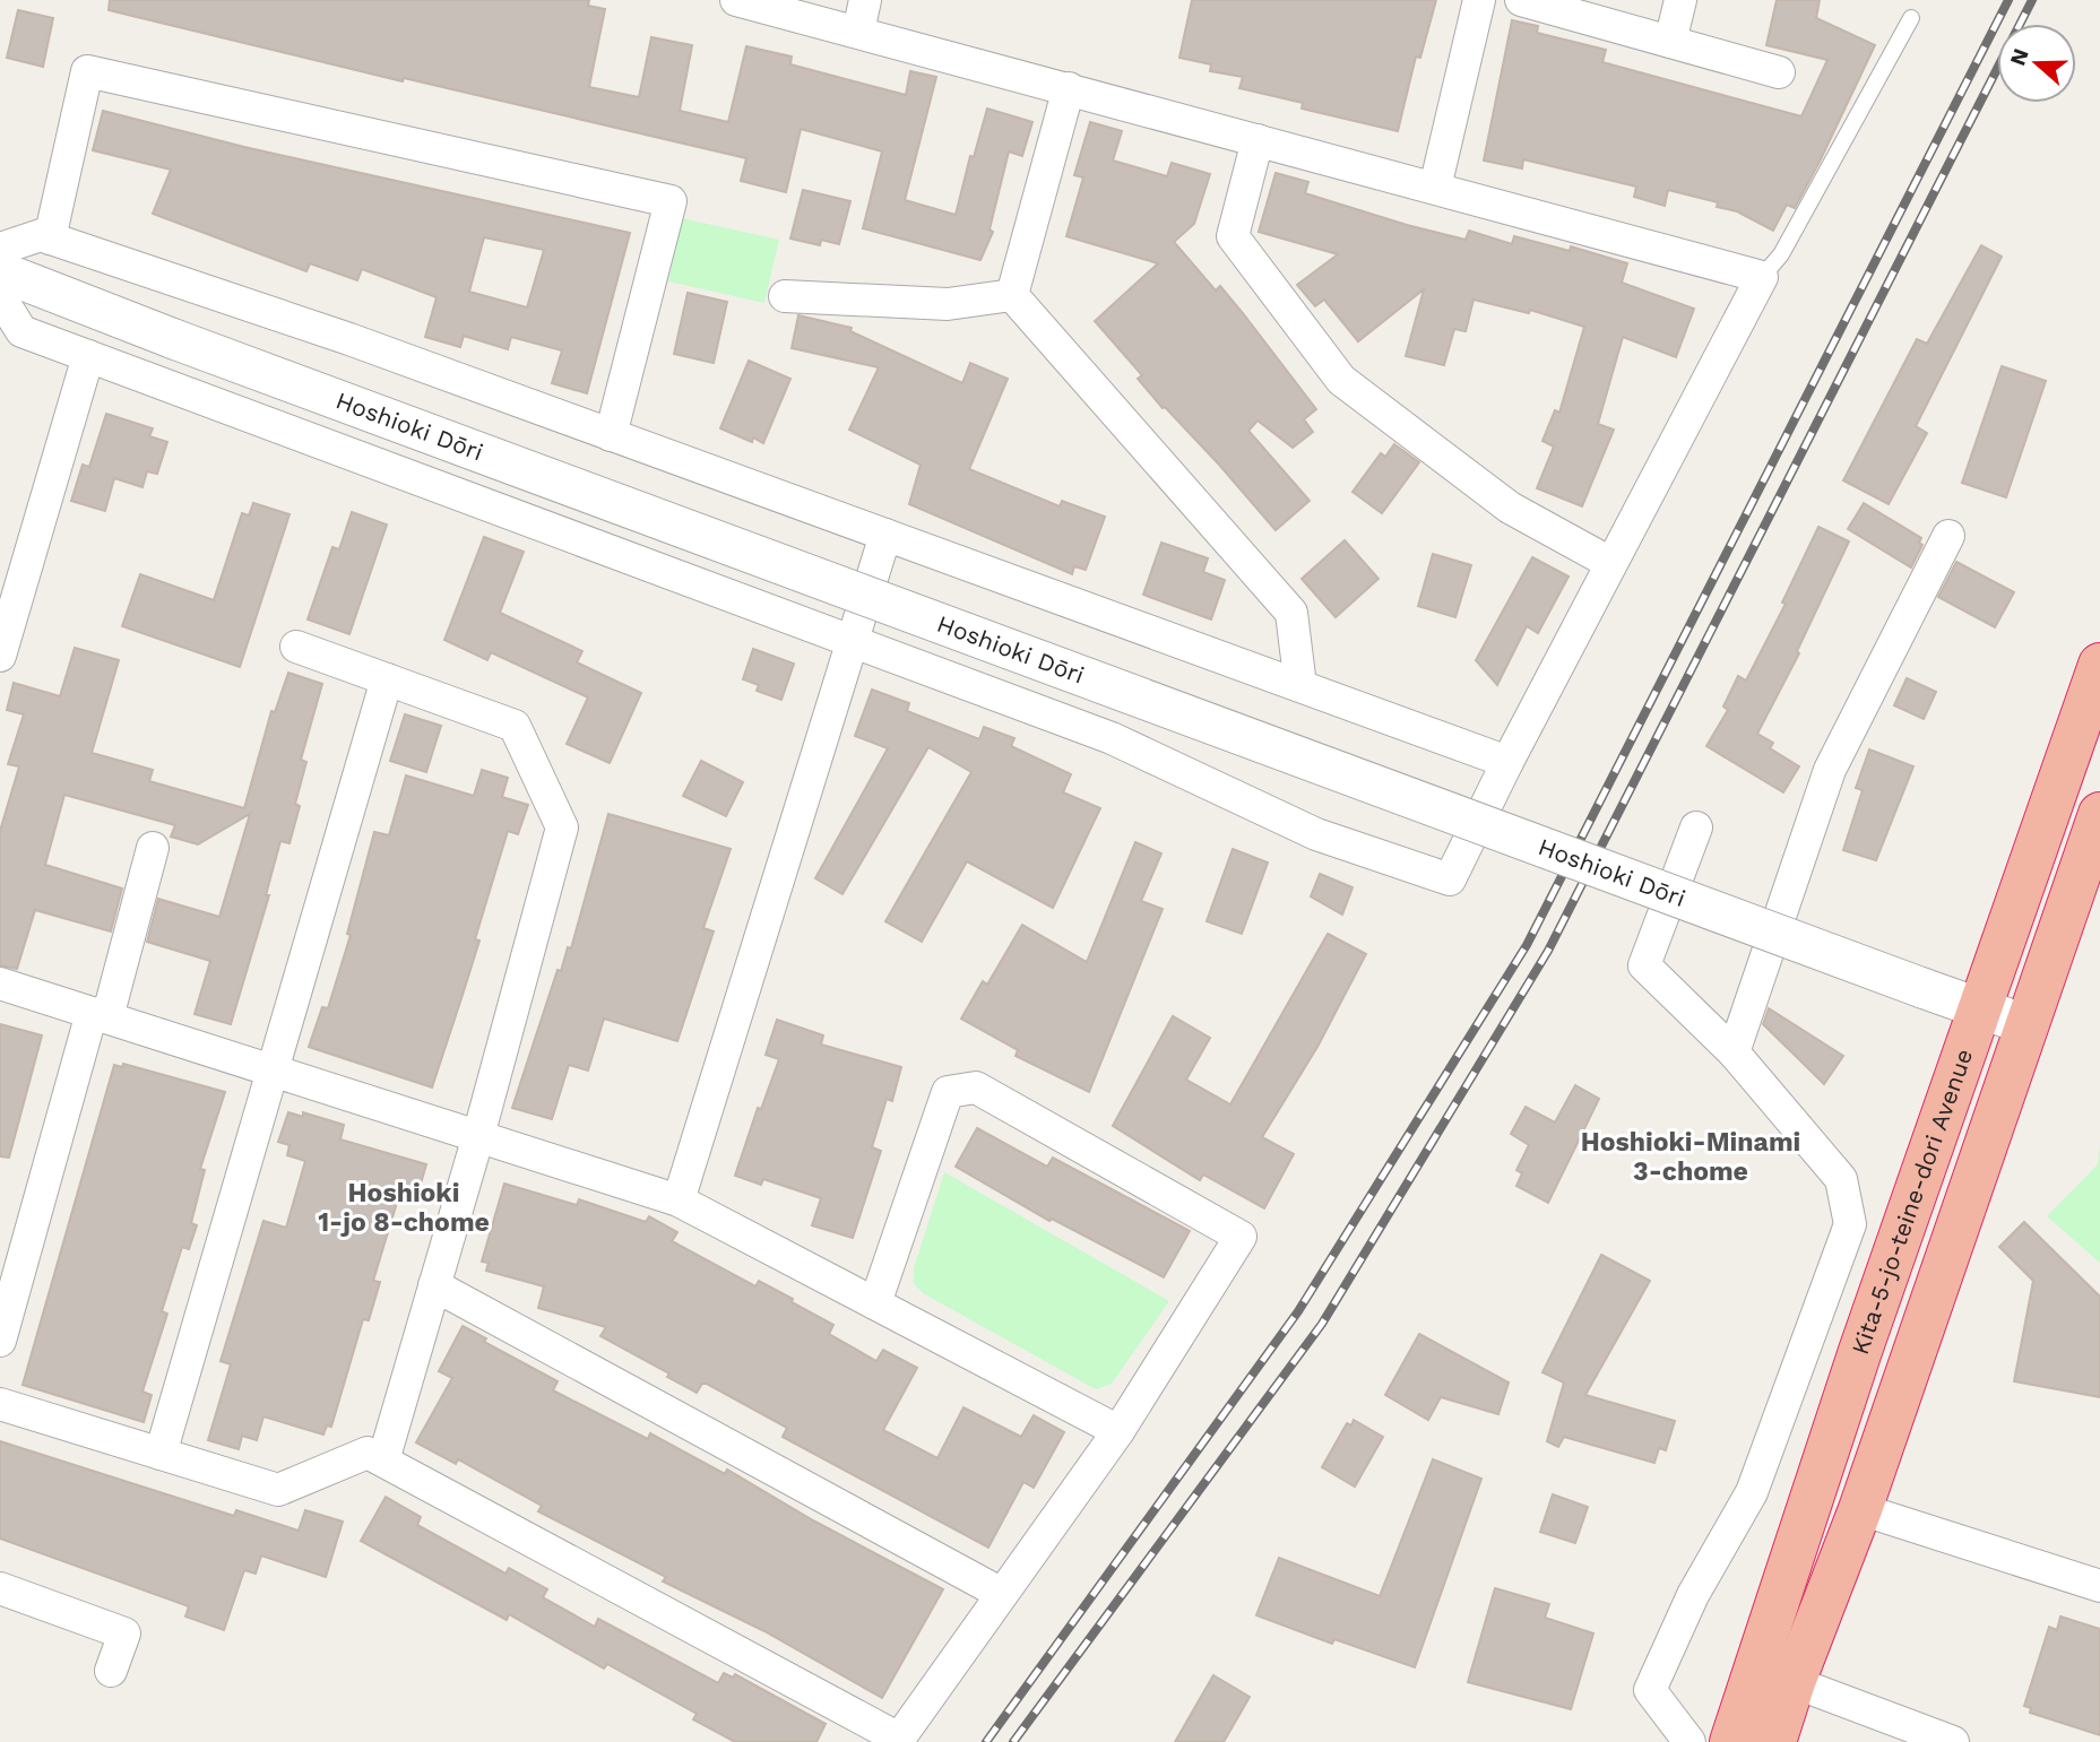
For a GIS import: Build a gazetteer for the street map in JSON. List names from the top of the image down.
{
  "streets": {
    "highway": ["Kita-5-jo-teine-dori Avenue"],
    "street": ["Hoshioki Dōri"]
  },
  "crossings": [
    ["Hoshioki Dōri", "Kita-5-jo-teine-dori Avenue"]
  ],
  "districts": ["Hoshioki-Minami 3-chome", "Hoshioki 1-jo 8-chome"],
  "north": "left"
}
